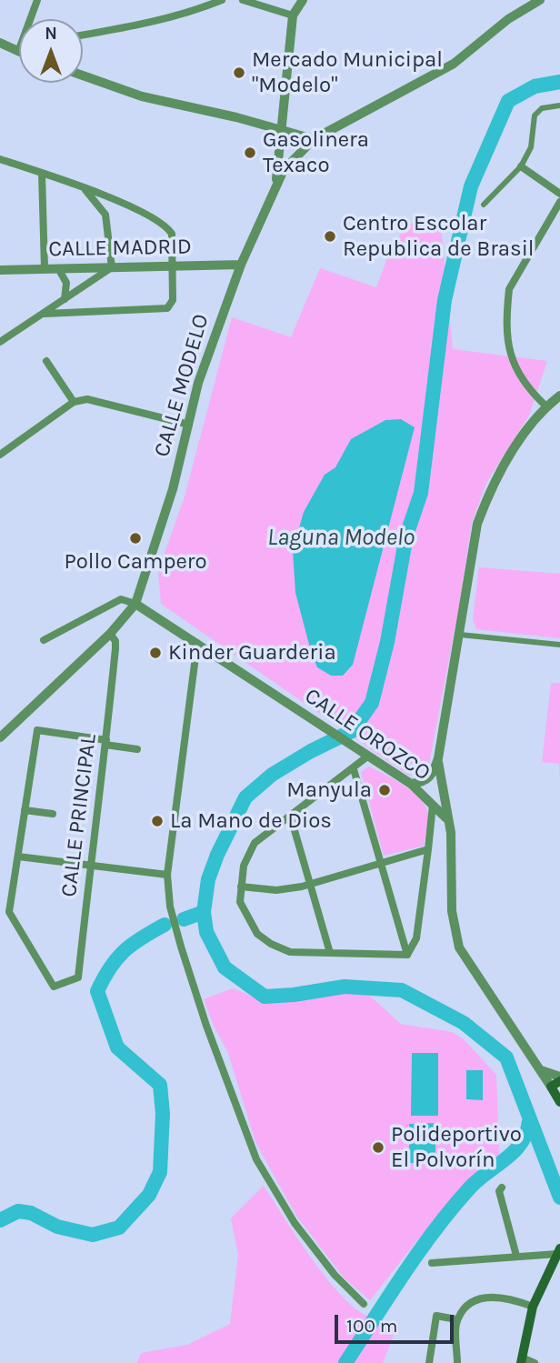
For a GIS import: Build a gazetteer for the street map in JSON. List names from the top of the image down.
{
  "streets": {
    "street": [
      "CALLE MADRID",
      "CALLE MODELO",
      "CALLE OROZCO",
      "CALLE PRINCIPAL"
    ]
  },
  "crossings": [
    ["CALLE MADRID", "CALLE MODELO"],
    ["CALLE MODELO", "CALLE OROZCO"]
  ],
  "water": ["Laguna Modelo"],
  "places": [
    "Mercado Municipal \"Modelo\"",
    "Gasolinera Texaco",
    "Centro Escolar Republica de Brasil",
    "Pollo Campero",
    "Kinder Guarderia",
    "Manyula",
    "La Mano de Dios",
    "Polideportivo El Polvorín"
  ],
  "scale_bar": "100 m",
  "north": "top"
}
